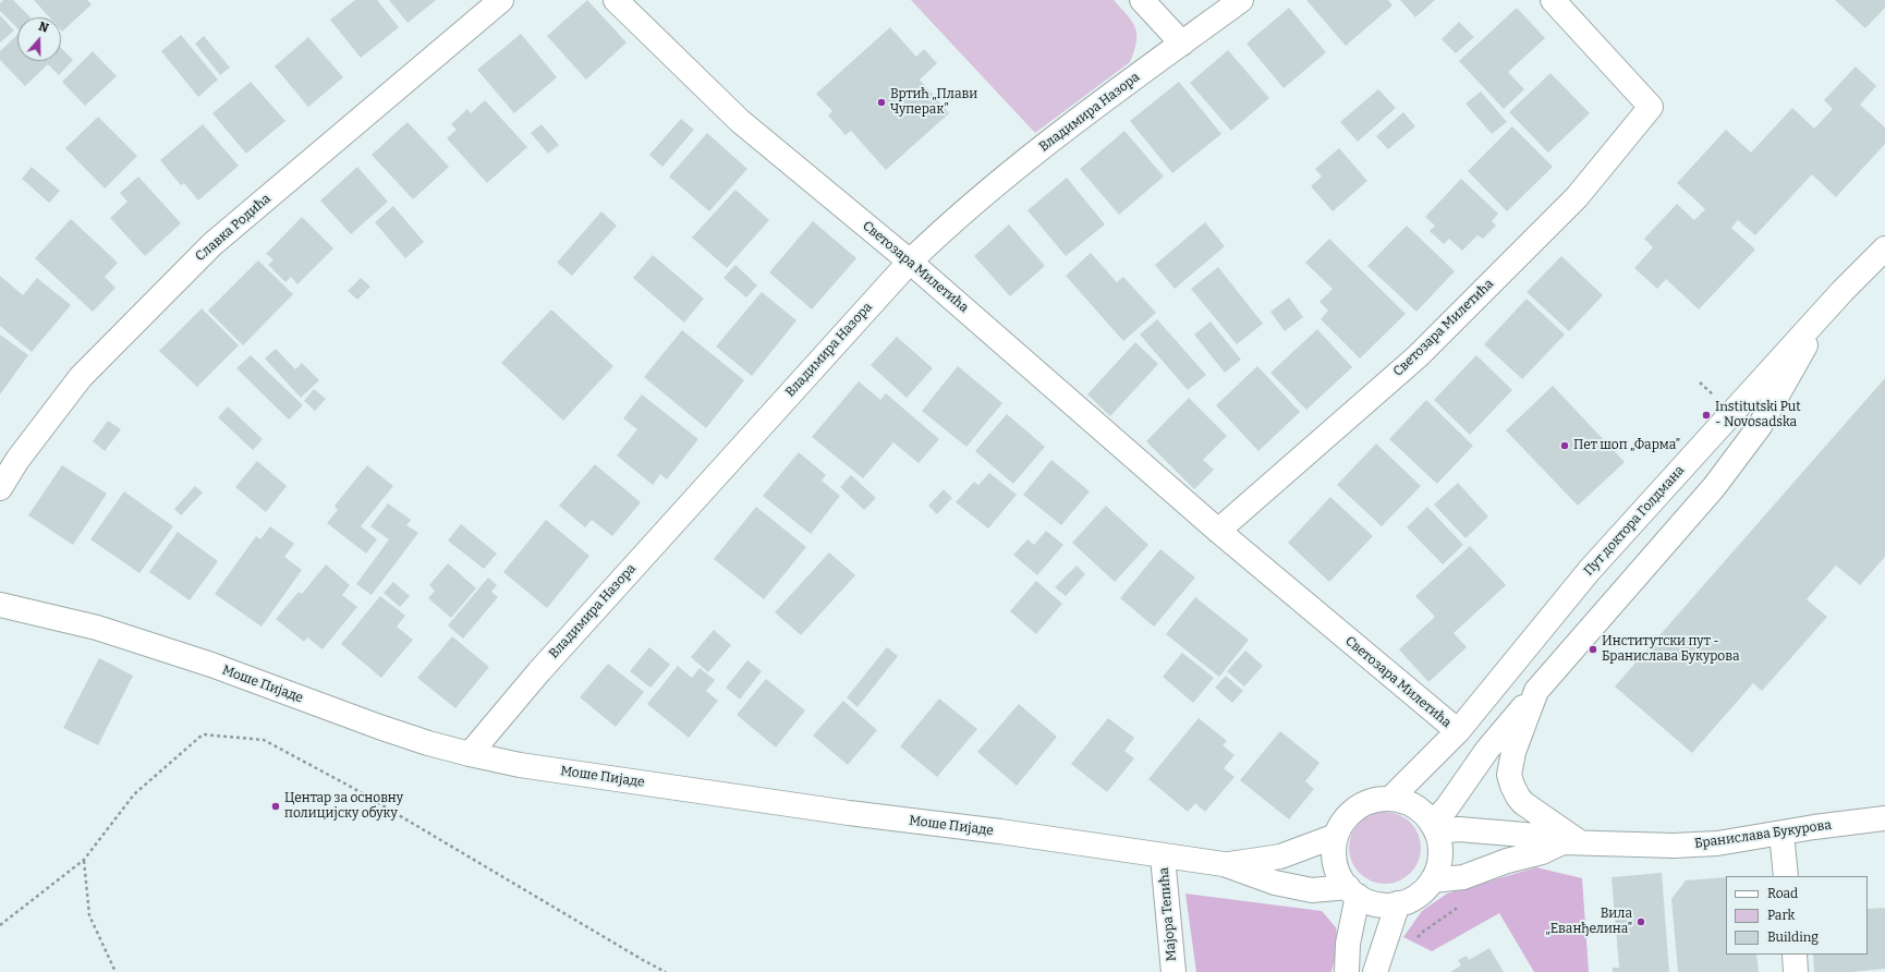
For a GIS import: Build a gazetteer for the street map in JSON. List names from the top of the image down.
{
  "streets": {
    "street": [
      "Владимира Назора",
      "Славка Родића",
      "Светозара Милетића",
      "Пут доктора Голдмана",
      "Моше Пијаде",
      "Бранислава Букурова",
      "Мајора Тепића"
    ]
  },
  "crossings": [
    ["Владимира Назора", "Светозара Милетића"],
    ["Владимира Назора", "Моше Пијаде"],
    ["Светозара Милетића", "Пут доктора Голдмана"],
    ["Пут доктора Голдмана", "Моше Пијаде"],
    ["Пут доктора Голдмана", "Бранислава Букурова"],
    ["Моше Пијаде", "Бранислава Букурова"],
    ["Моше Пијаде", "Мајора Тепића"]
  ],
  "places": [
    "Вртић „Плави Чуперак”",
    "Institutski Put - Novosadska",
    "Пет шоп „Фарма”",
    "Институтски пут - Бранислава Букурова",
    "Центар за основну полицијску обуку",
    "Вила „Еванђелина”"
  ],
  "legend": ["Road", "Park", "Building"],
  "north": "top"
}
